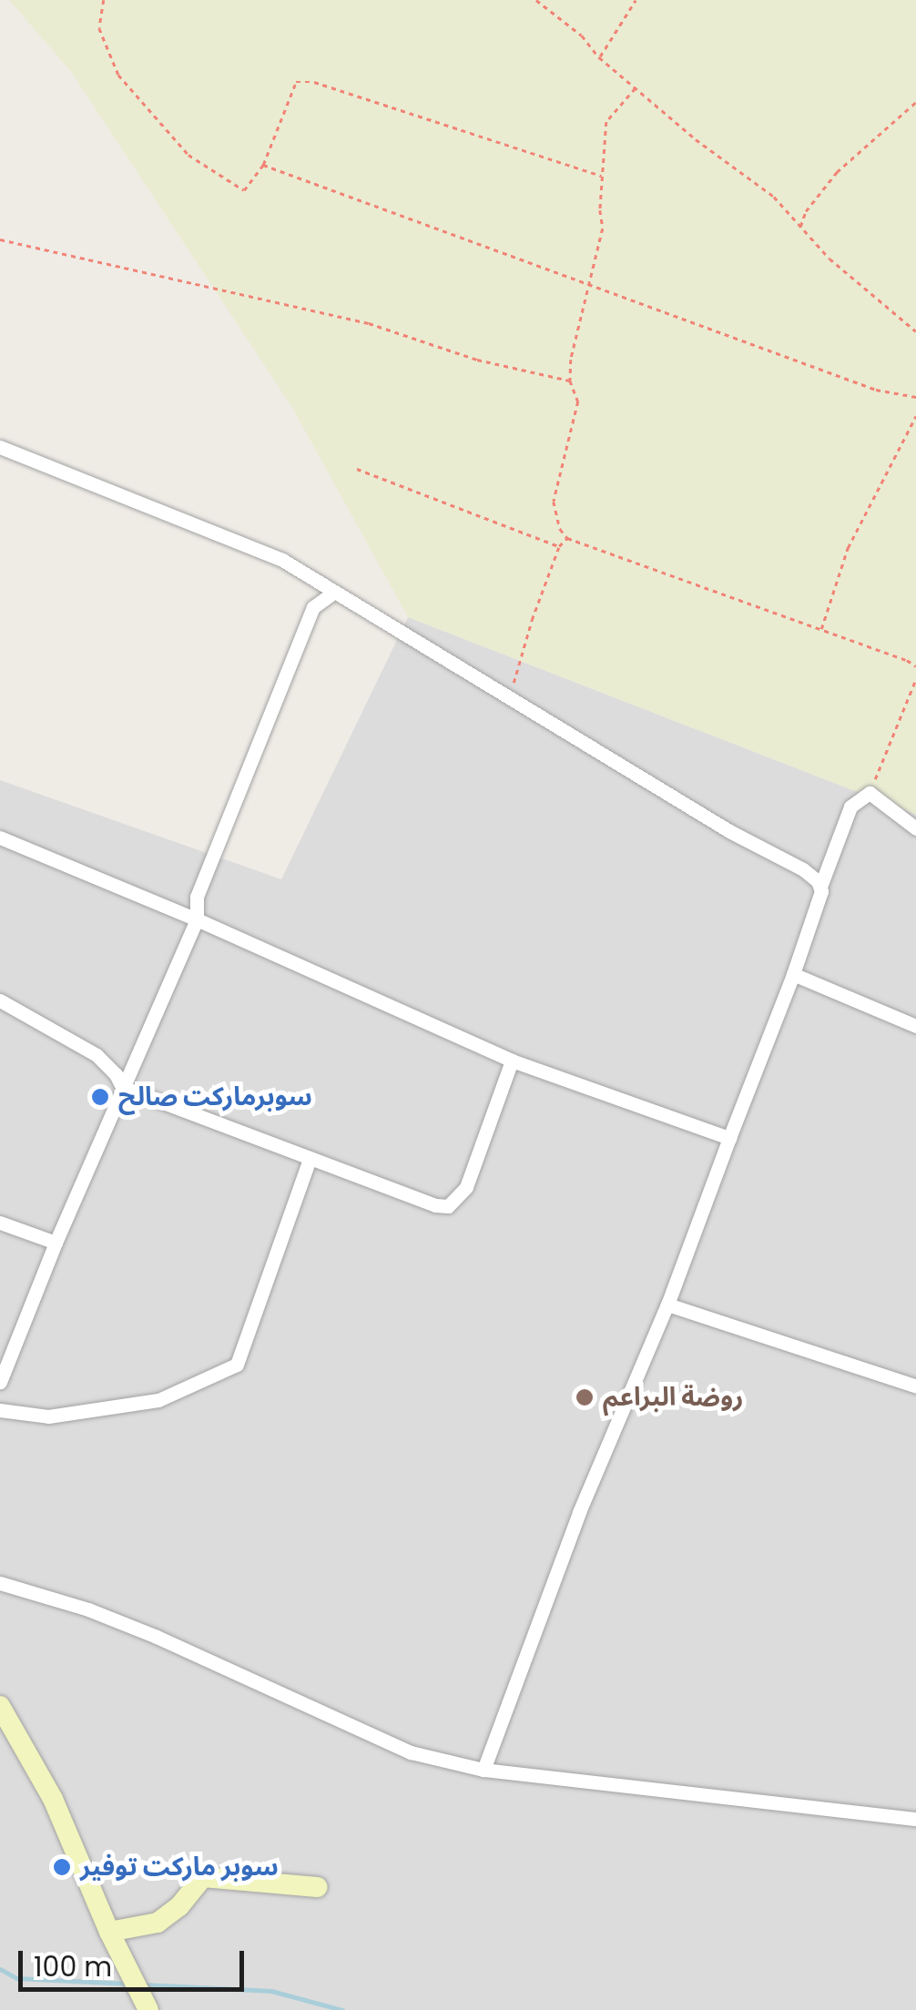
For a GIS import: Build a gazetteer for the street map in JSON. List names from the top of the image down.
{
  "places": ["سوبرماركت صالح", "روضة البراعم", "سوبر ماركت توفير"],
  "scale_bar": "100 m"
}
